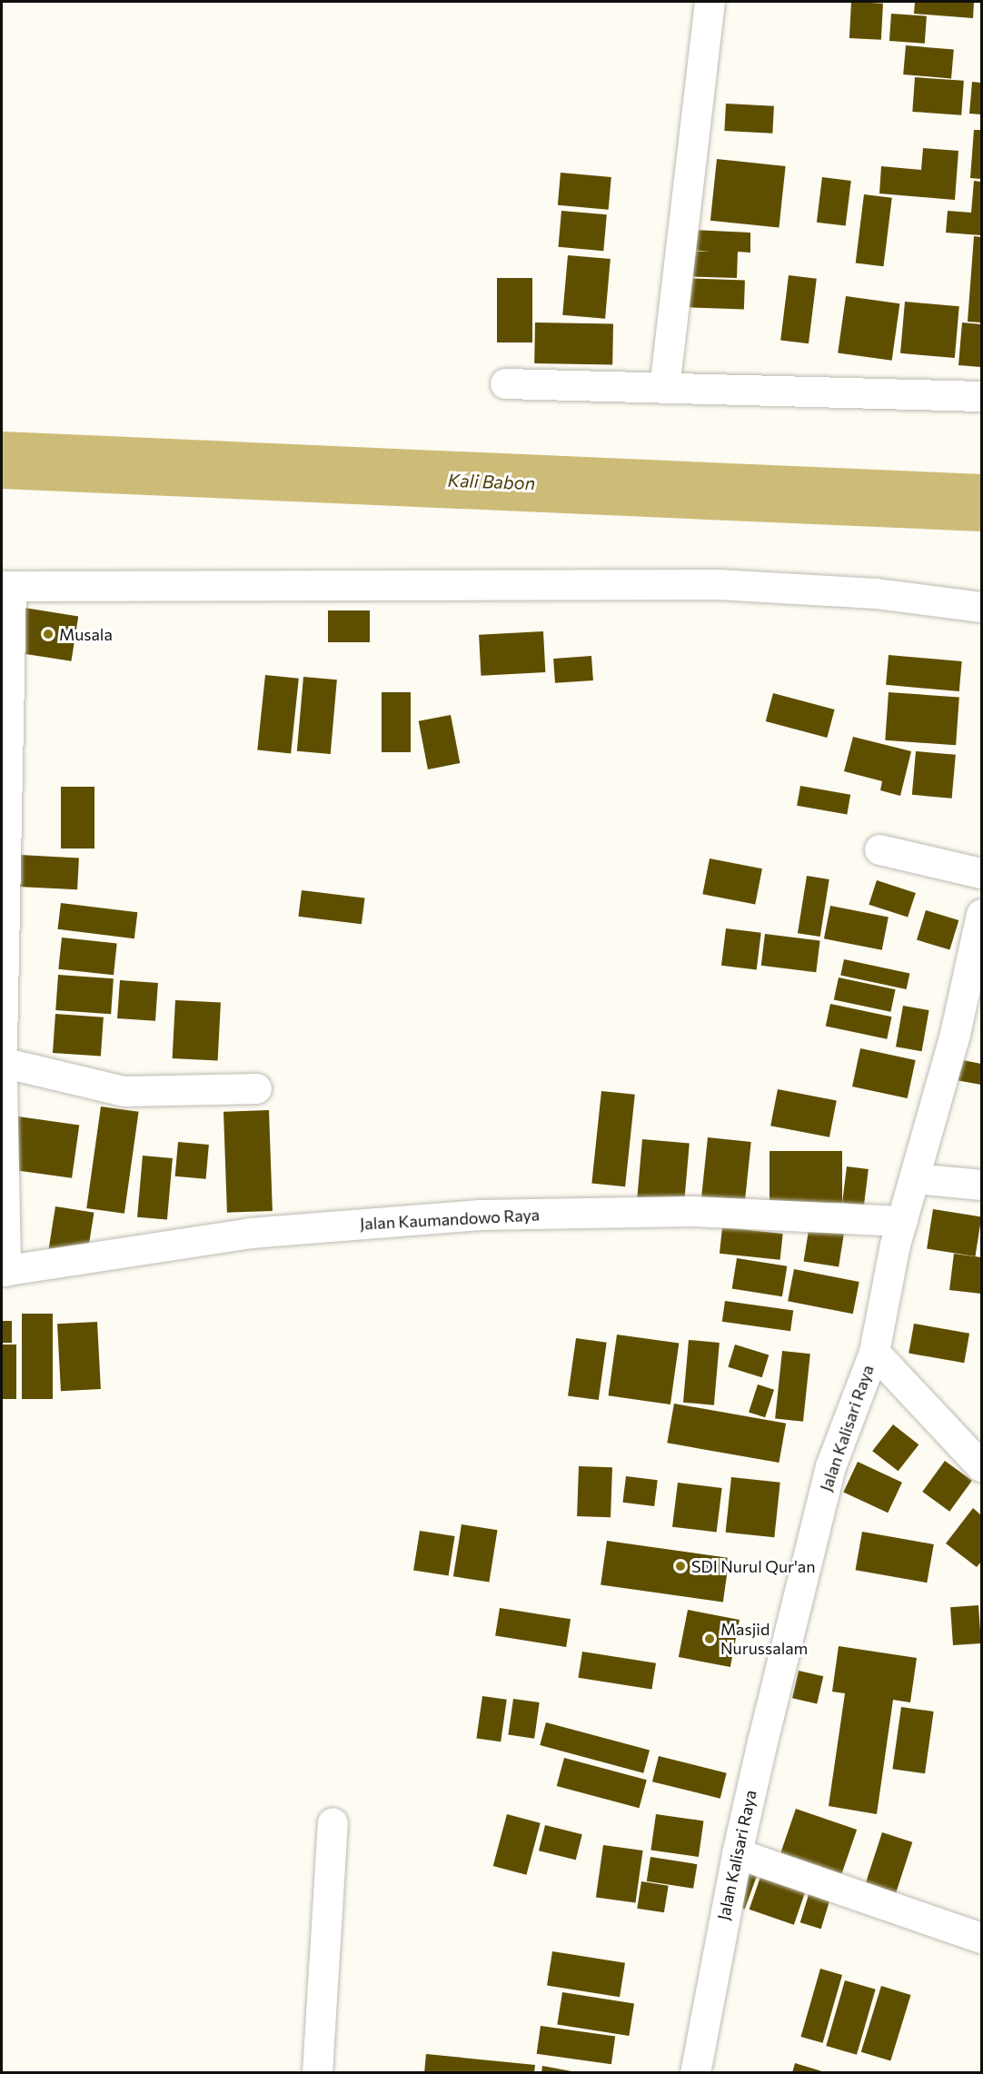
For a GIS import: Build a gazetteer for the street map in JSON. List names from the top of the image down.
{
  "streets": {
    "street": ["Jalan Kaumandowo Raya", "Jalan Kalisari Raya"]
  },
  "crossings": [
    ["Jalan Kaumandowo Raya", "Jalan Kalisari Raya"]
  ],
  "water": ["Kali Babon"],
  "places": ["Musala", "SDI Nurul Qur'an", "Masjid Nurussalam"]
}
